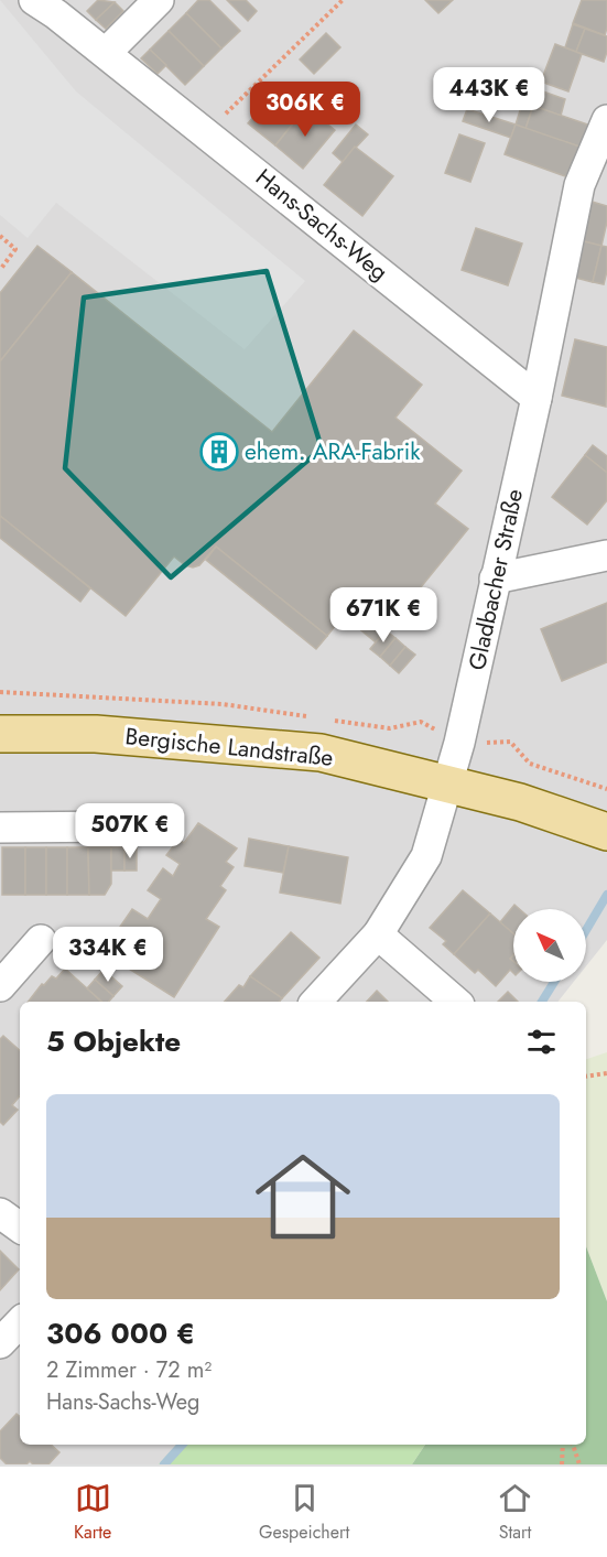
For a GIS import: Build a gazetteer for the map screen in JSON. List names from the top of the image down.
{
  "streets": {
    "main road": ["Bergische Landstraße"],
    "street": ["Hans-Sachs-Weg", "Gladbacher Straße"]
  },
  "crossings": [
    ["Hans-Sachs-Weg", "Gladbacher Straße"],
    ["Gladbacher Straße", "Bergische Landstraße"]
  ],
  "places": {
    "building": ["ehem. ARA-Fabrik"]
  },
  "north": "top left",
  "page": {
    "price": [
      "443K €",
      "306K €",
      "671K €",
      "507K €",
      "334K €"
    ],
    "heading": "5 Objekte",
    "list": [
      {
        "name": "306 000 €",
        "note": "2 Zimmer · 72 m² · Hans-Sachs-Weg"
      }
    ],
    "tabs": ["Karte", "Gespeichert", "Start"]
  }
}
